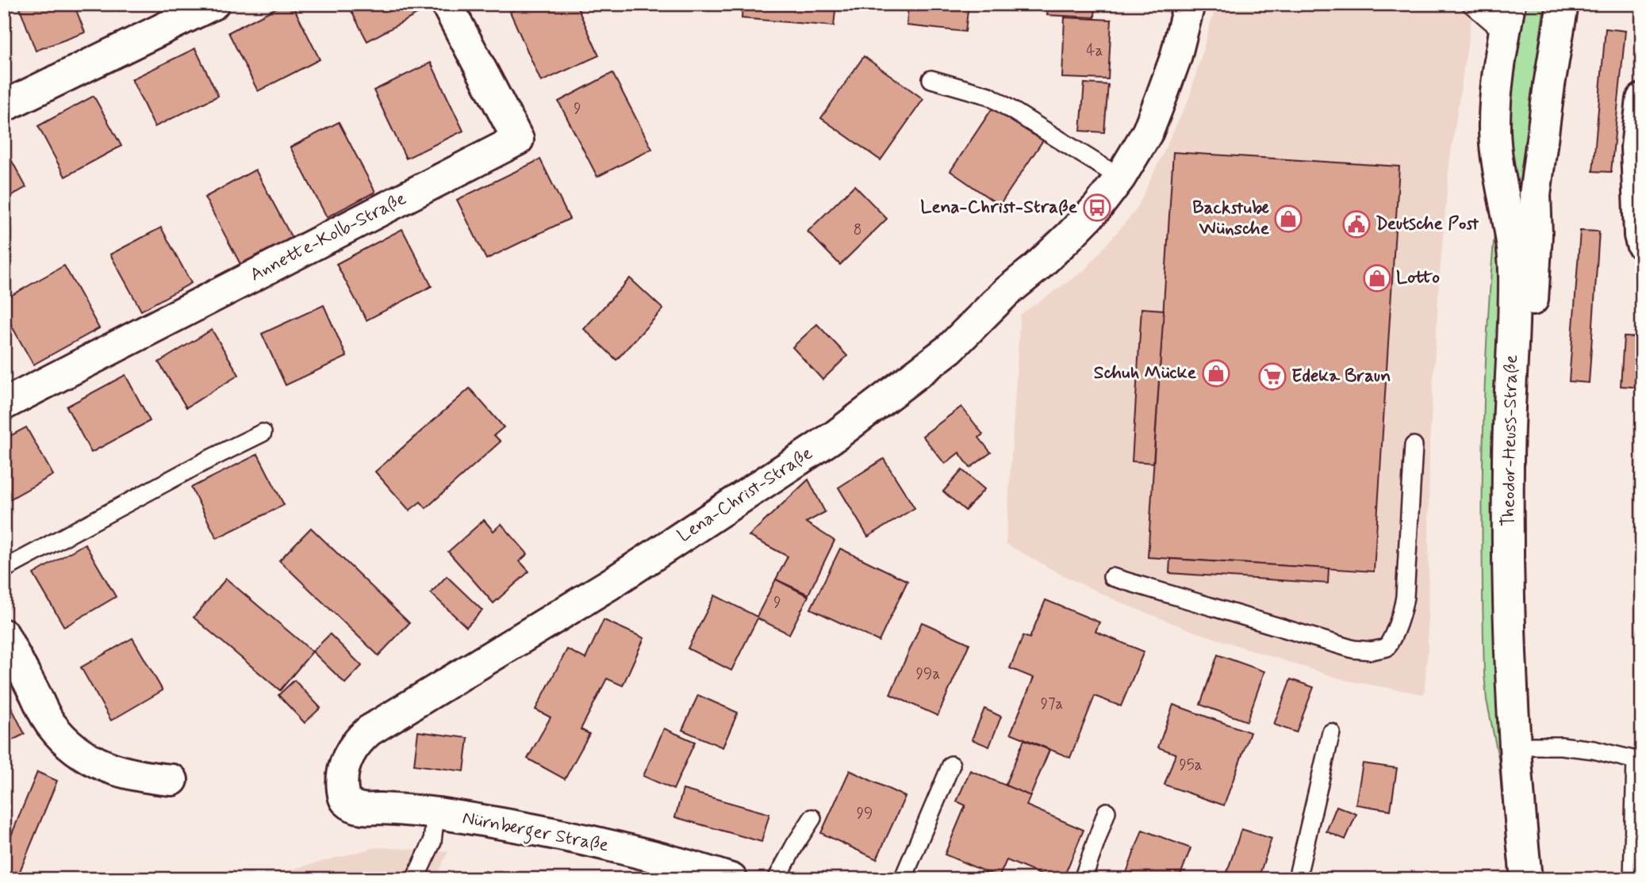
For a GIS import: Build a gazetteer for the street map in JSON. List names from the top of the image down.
{
  "streets": {
    "street": [
      "Annette-Kolb-Straße",
      "Theodor-Heuss-Straße",
      "Lena-Christ-Straße",
      "Nürnberger Straße"
    ]
  },
  "crossings": [
    ["Lena-Christ-Straße", "Nürnberger Straße"]
  ],
  "places": {
    "bus stop": ["Lena-Christ-Straße"],
    "shop": ["Backstube Wünsche", "Lotto", "Schuh Mücke"],
    "public building": ["Deutsche Post"],
    "supermarket": ["Edeka Braun"]
  },
  "house_numbers": [
    "4a",
    "9",
    "8",
    "9",
    "99a",
    "97a",
    "95a",
    "99"
  ]
}
